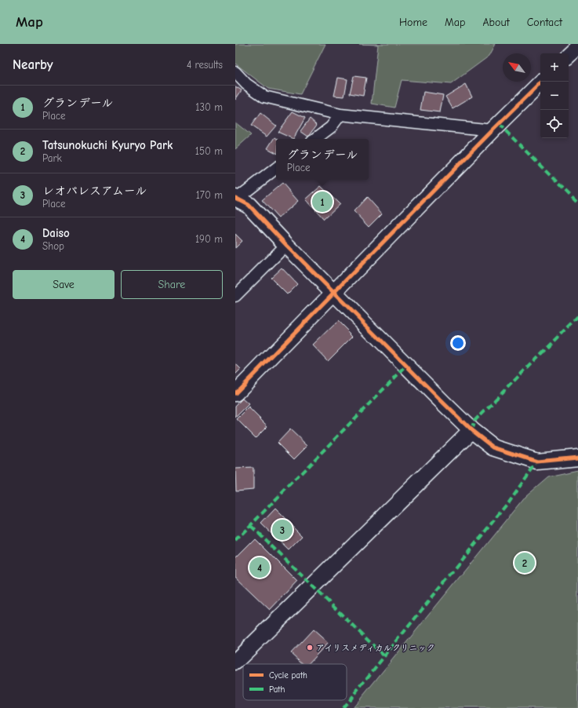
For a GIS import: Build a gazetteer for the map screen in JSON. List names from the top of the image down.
{
  "places": ["アイリスメディカルクリニック"],
  "legend": ["Cycle path", "Path"],
  "north": "top left",
  "page": {
    "header": "Map",
    "nav": [
      "Home",
      "Map",
      "About",
      "Contact"
    ],
    "heading": ["Nearby", "4 results"],
    "map_buttons": ["+", "−"],
    "list": [
      {
        "mark": "1",
        "name": "グランデール",
        "note": "Place",
        "value": "130 m"
      },
      {
        "mark": "2",
        "name": "Tatsunokuchi Kyuryo Park",
        "note": "Park",
        "value": "150 m"
      },
      {
        "mark": "3",
        "name": "レオパレスアムール",
        "note": "Place",
        "value": "170 m"
      },
      {
        "mark": "4",
        "name": "Daiso",
        "note": "Shop",
        "value": "190 m"
      }
    ],
    "popup": ["グランデール", "Place"],
    "pins": [
      "1",
      "3",
      "2",
      "4"
    ],
    "buttons": ["Save", "Share"]
  }
}
